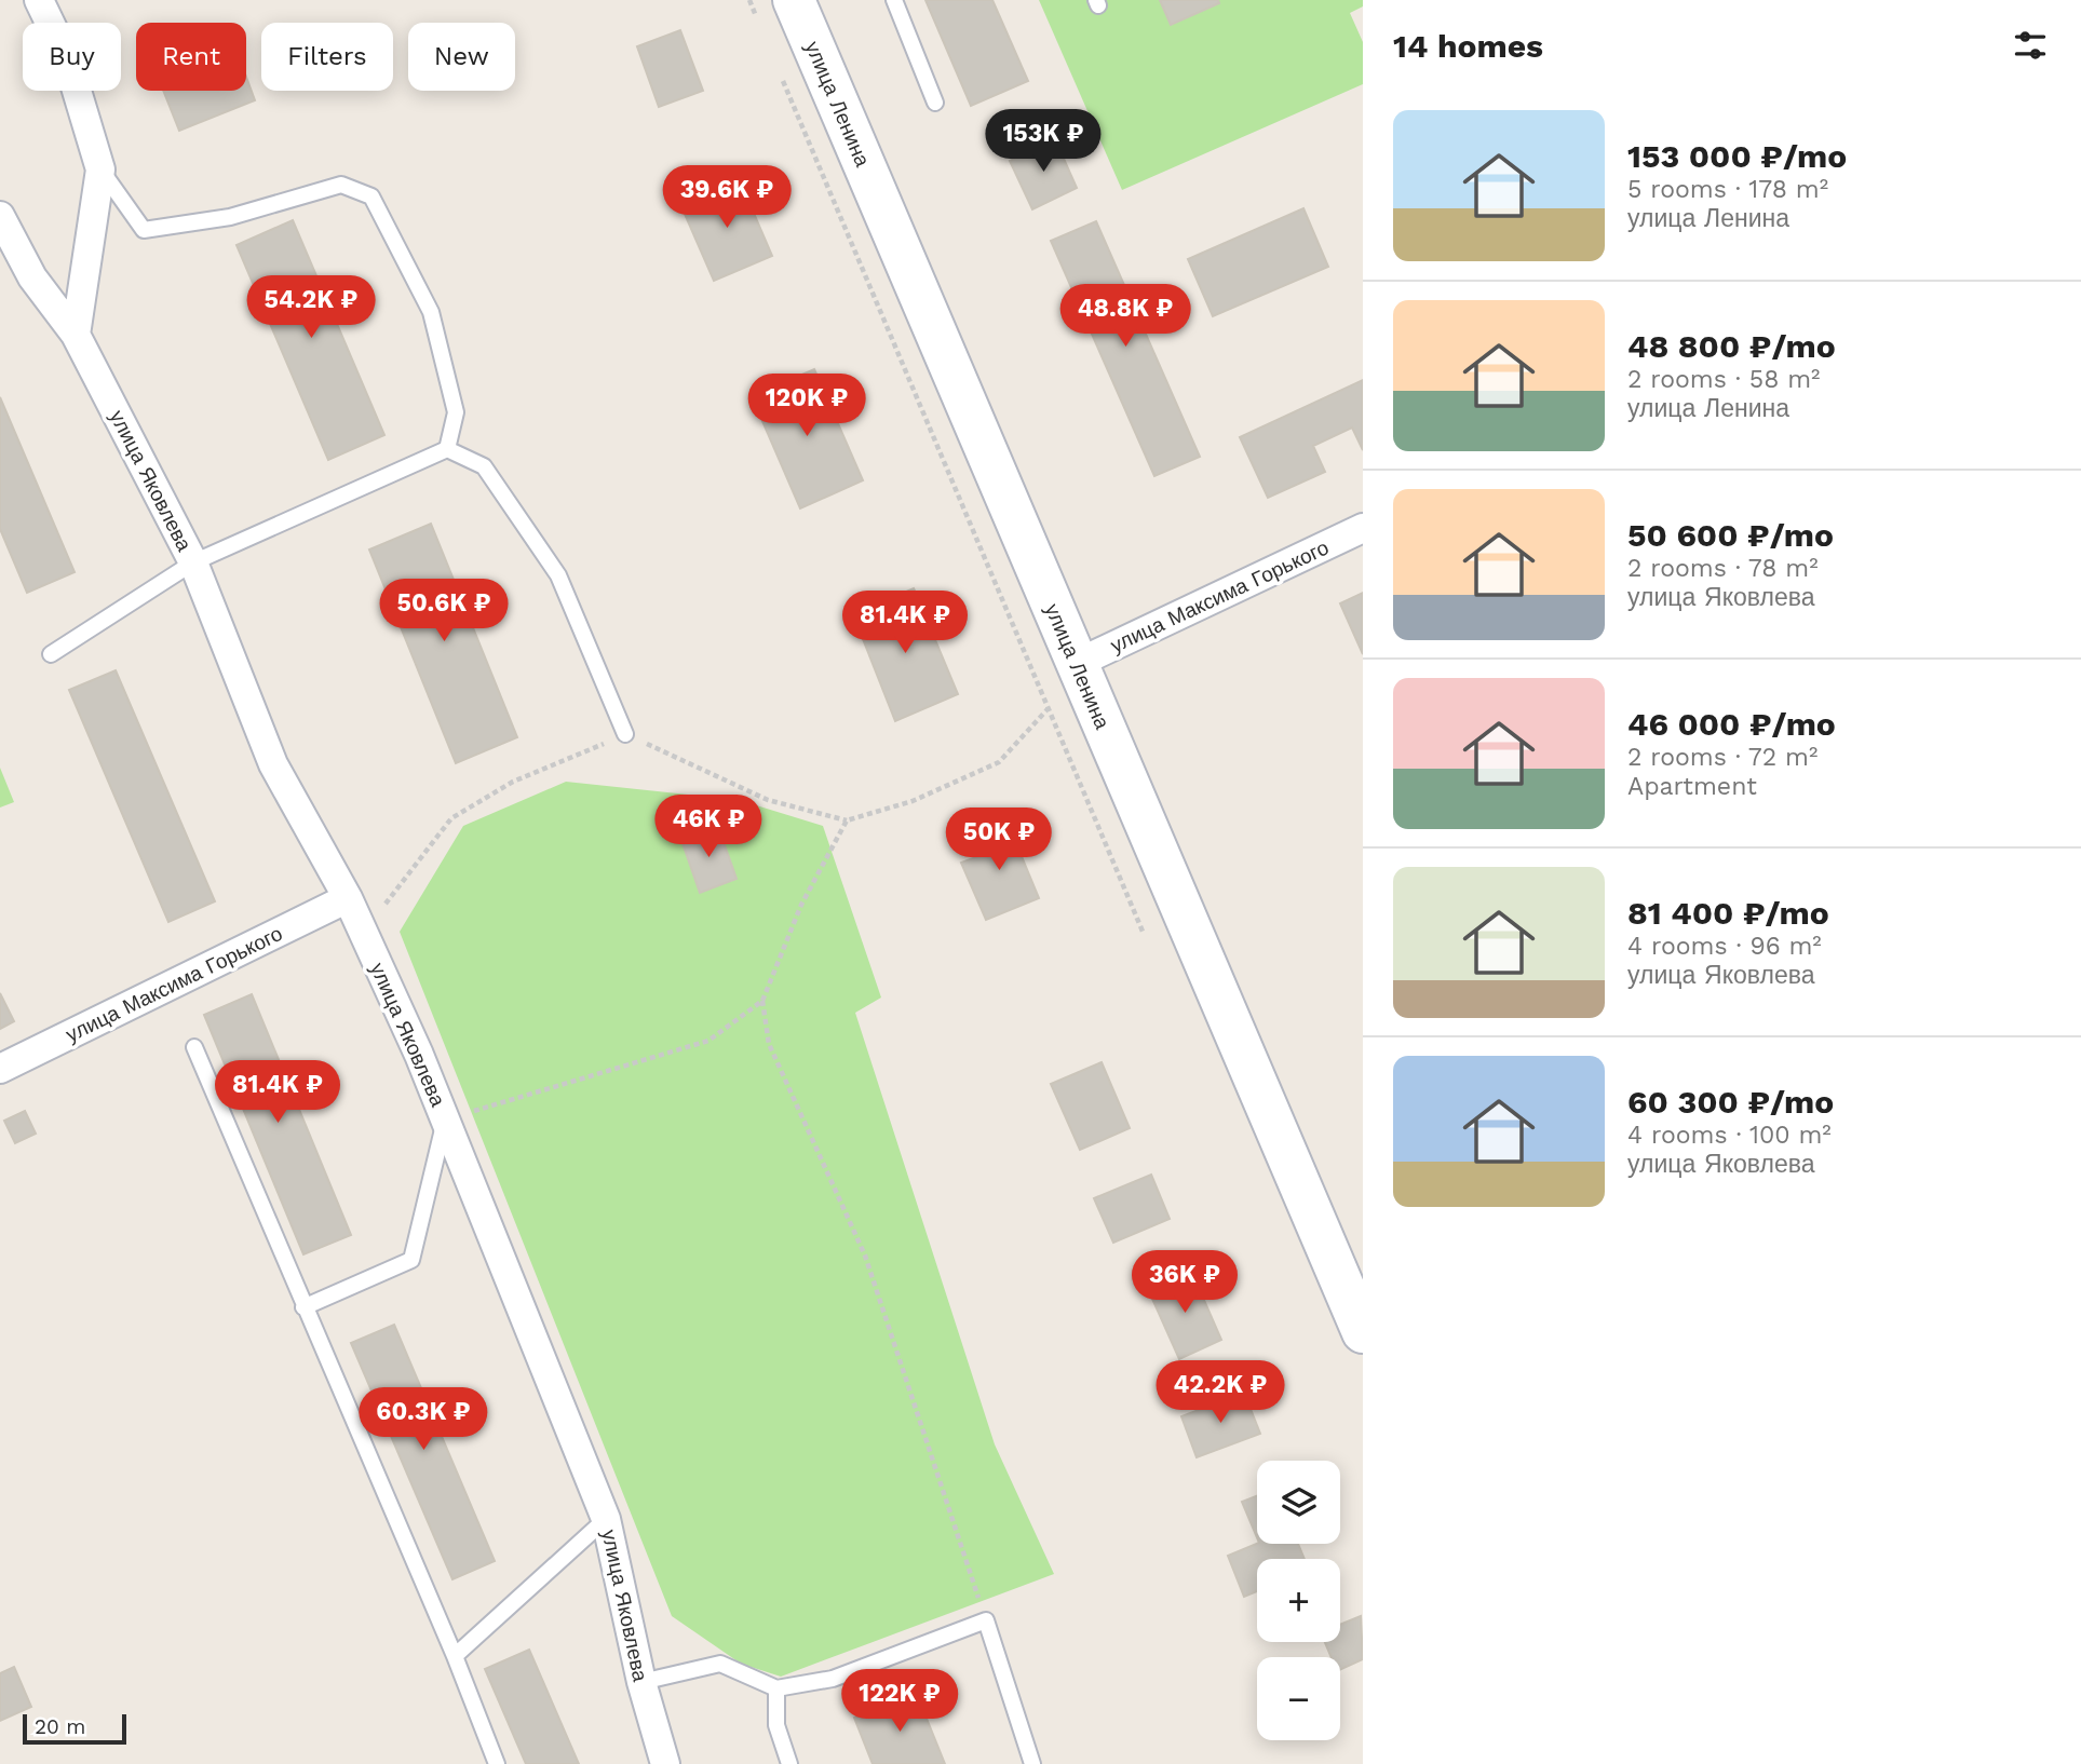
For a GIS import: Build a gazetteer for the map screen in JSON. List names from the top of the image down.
{
  "streets": {
    "street": ["улица Ленина", "улица Яковлева", "улица Максима Горького"]
  },
  "crossings": [
    ["улица Ленина", "улица Максима Горького"],
    ["улица Яковлева", "улица Максима Горького"]
  ],
  "scale_bar": "20 m",
  "page": {
    "heading": "14 homes",
    "chip": [
      "Buy",
      "Rent",
      "Filters",
      "New"
    ],
    "list": [
      {
        "name": "153 000 ₽/mo",
        "note": "5 rooms · 178 m² · улица Ленина"
      },
      {
        "name": "48 800 ₽/mo",
        "note": "2 rooms · 58 m² · улица Ленина"
      },
      {
        "name": "50 600 ₽/mo",
        "note": "2 rooms · 78 m² · улица Яковлева"
      },
      {
        "name": "46 000 ₽/mo",
        "note": "2 rooms · 72 m² · Apartment"
      },
      {
        "name": "81 400 ₽/mo",
        "note": "4 rooms · 96 m² · улица Яковлева"
      },
      {
        "name": "60 300 ₽/mo",
        "note": "4 rooms · 100 m² · улица Яковлева"
      }
    ],
    "price": [
      "153K ₽",
      "39.6K ₽",
      "54.2K ₽",
      "48.8K ₽",
      "120K ₽",
      "50.6K ₽",
      "81.4K ₽",
      "46K ₽",
      "50K ₽",
      "81.4K ₽",
      "36K ₽",
      "42.2K ₽",
      "60.3K ₽",
      "122K ₽"
    ],
    "map_buttons": ["+", "−"],
    "scale": "20 m"
  }
}
